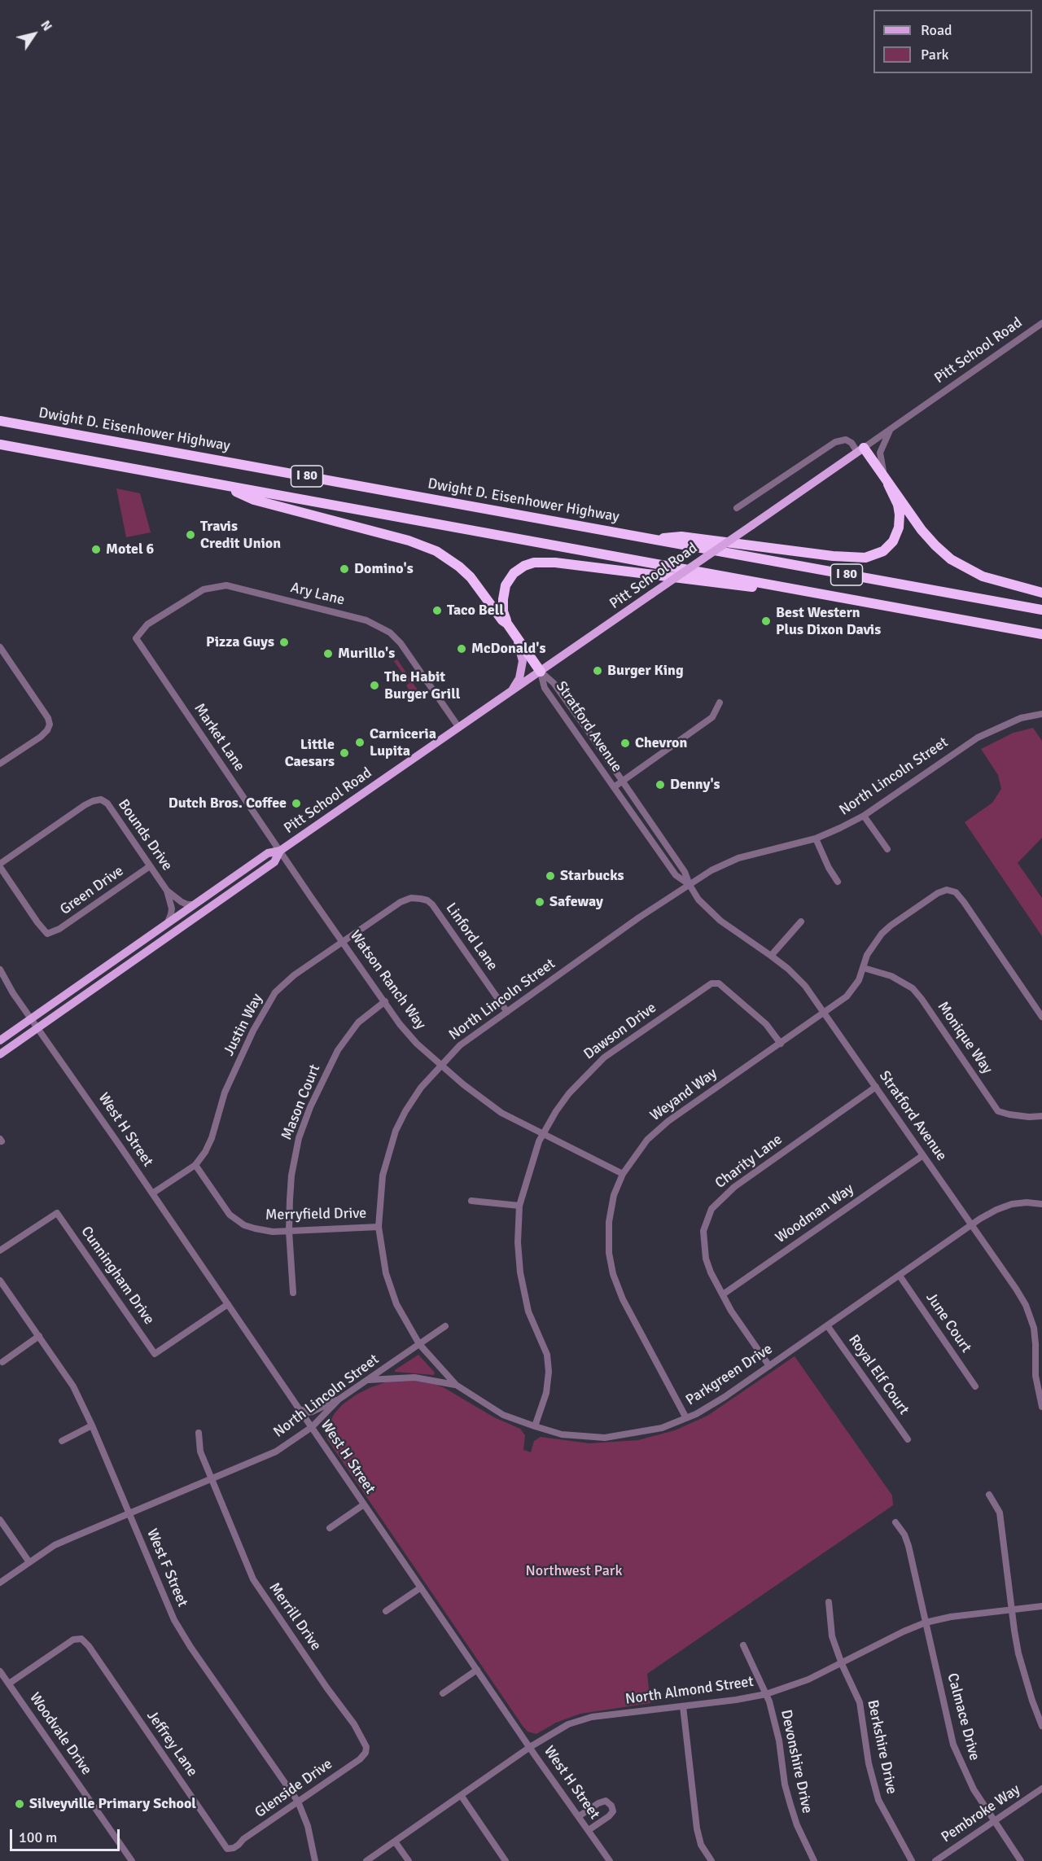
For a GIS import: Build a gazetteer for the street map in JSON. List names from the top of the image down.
{
  "streets": {
    "highway": ["Dwight D. Eisenhower Highway", "I 80"],
    "main road": ["Pitt School Road"],
    "street": [
      "Ary Lane",
      "Stratford Avenue",
      "Market Lane",
      "North Lincoln Street",
      "Bounds Drive",
      "Green Drive",
      "Linford Lane",
      "Watson Ranch Way",
      "Justin Way",
      "Dawson Drive",
      "Monique Way",
      "Weyand Way",
      "Mason Court",
      "West H Street",
      "Charity Lane",
      "Woodman Way",
      "Merryfield Drive",
      "Cunningham Drive",
      "June Court",
      "Parkgreen Drive",
      "Royal Elf Court",
      "West F Street",
      "Merrill Drive",
      "North Almond Street",
      "Calmace Drive",
      "Woodvale Drive",
      "Jeffrey Lane",
      "Berkshire Drive",
      "Devonshire Drive",
      "Glenside Drive",
      "Pembroke Way"
    ]
  },
  "crossings": [
    ["Pitt School Road", "Ary Lane"],
    ["Pitt School Road", "Stratford Avenue"],
    ["Pitt School Road", "Market Lane"],
    ["Pitt School Road", "Bounds Drive"],
    ["Pitt School Road", "Watson Ranch Way"],
    ["Pitt School Road", "West H Street"],
    ["Ary Lane", "Market Lane"],
    ["Stratford Avenue", "North Lincoln Street"],
    ["Stratford Avenue", "Weyand Way"],
    ["Stratford Avenue", "Charity Lane"],
    ["Stratford Avenue", "Woodman Way"],
    ["Stratford Avenue", "Parkgreen Drive"],
    ["Market Lane", "Watson Ranch Way"],
    ["North Lincoln Street", "Linford Lane"],
    ["North Lincoln Street", "Watson Ranch Way"],
    ["North Lincoln Street", "West H Street"],
    ["North Lincoln Street", "Merryfield Drive"],
    ["North Lincoln Street", "Parkgreen Drive"],
    ["North Lincoln Street", "West F Street"],
    ["North Lincoln Street", "Merrill Drive"],
    ["Bounds Drive", "Green Drive"],
    ["Linford Lane", "Justin Way"],
    ["Watson Ranch Way", "Justin Way"],
    ["Watson Ranch Way", "Dawson Drive"],
    ["Watson Ranch Way", "Weyand Way"],
    ["Watson Ranch Way", "Mason Court"],
    ["Justin Way", "West H Street"],
    ["Justin Way", "Merryfield Drive"],
    ["Dawson Drive", "Weyand Way"],
    ["Dawson Drive", "Parkgreen Drive"],
    ["Monique Way", "Weyand Way"],
    ["Weyand Way", "Parkgreen Drive"],
    ["Mason Court", "Merryfield Drive"],
    ["West H Street", "Cunningham Drive"],
    ["West H Street", "North Almond Street"],
    ["Charity Lane", "Woodman Way"],
    ["Charity Lane", "Parkgreen Drive"],
    ["June Court", "Parkgreen Drive"],
    ["Parkgreen Drive", "Royal Elf Court"],
    ["West F Street", "Glenside Drive"],
    ["Merrill Drive", "Glenside Drive"],
    ["North Almond Street", "Calmace Drive"],
    ["North Almond Street", "Berkshire Drive"],
    ["North Almond Street", "Devonshire Drive"],
    ["Calmace Drive", "Pembroke Way"],
    ["Woodvale Drive", "Jeffrey Lane"],
    ["Jeffrey Lane", "Glenside Drive"]
  ],
  "parks": ["Northwest Park"],
  "places": [
    "Travis Credit Union",
    "Motel 6",
    "Domino's",
    "Taco Bell",
    "Best Western Plus Dixon Davis",
    "Pizza Guys",
    "McDonald's",
    "Murillo's",
    "Burger King",
    "The Habit Burger Grill",
    "Carniceria Lupita",
    "Chevron",
    "Little Caesars",
    "Denny's",
    "Dutch Bros. Coffee",
    "Starbucks",
    "Safeway",
    "Silveyville Primary School"
  ],
  "legend": ["Road", "Park"],
  "scale_bar": "100 m",
  "north": "top right"
}
